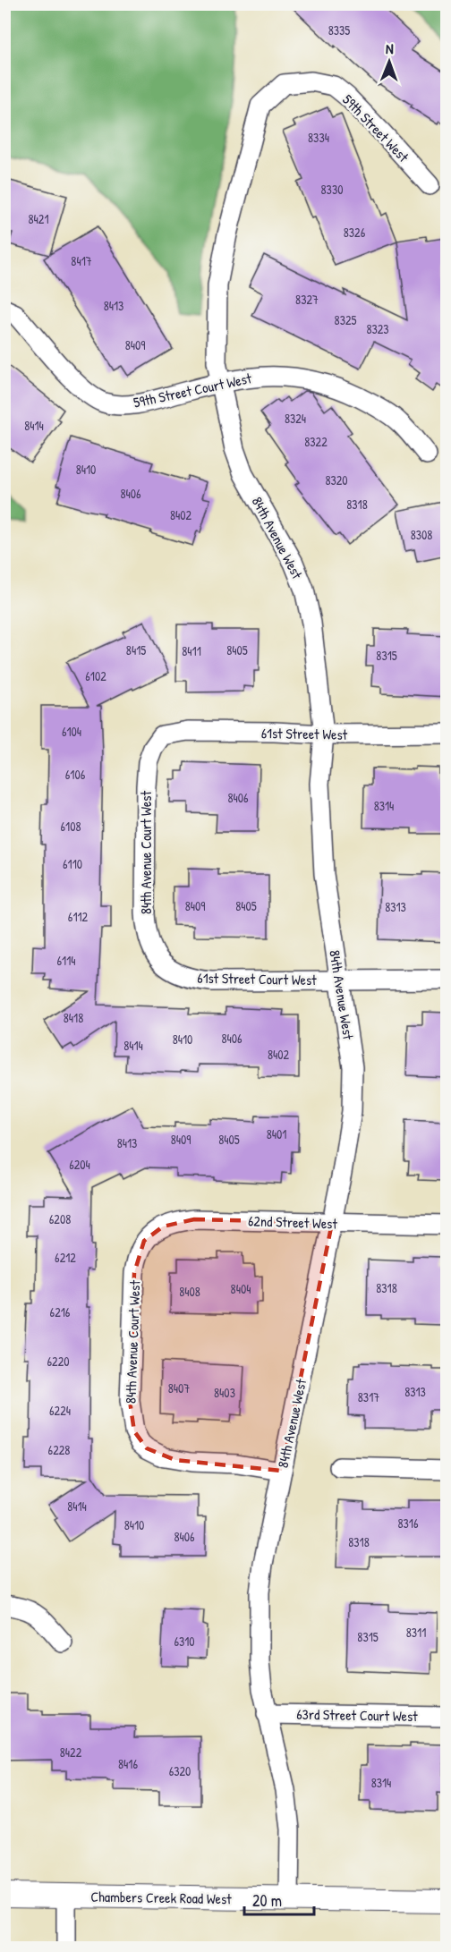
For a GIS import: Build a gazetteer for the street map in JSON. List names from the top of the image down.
{
  "streets": {
    "street": [
      "59th Street West",
      "59th Street Court West",
      "84th Avenue West",
      "61st Street West",
      "84th Avenue Court West",
      "61st Street Court West",
      "62nd Street West",
      "63rd Street Court West",
      "Chambers Creek Road West"
    ]
  },
  "crossings": [
    ["59th Street West", "84th Avenue West"],
    ["59th Street Court West", "84th Avenue West"],
    ["84th Avenue West", "61st Street West"],
    ["84th Avenue West", "84th Avenue Court West"],
    ["84th Avenue West", "61st Street Court West"],
    ["84th Avenue West", "62nd Street West"],
    ["84th Avenue West", "63rd Street Court West"],
    ["84th Avenue West", "Chambers Creek Road West"],
    ["61st Street West", "84th Avenue Court West"],
    ["84th Avenue Court West", "61st Street Court West"],
    ["84th Avenue Court West", "62nd Street West"]
  ],
  "house_numbers": [
    "8335",
    "8334",
    "8330",
    "8421",
    "8326",
    "8417",
    "8327",
    "8413",
    "8325",
    "8323",
    "8409",
    "8324",
    "8414",
    "8322",
    "8410",
    "8320",
    "8406",
    "8318",
    "8402",
    "8308",
    "8415",
    "8405",
    "8411",
    "8315",
    "6102",
    "6104",
    "6106",
    "8406",
    "8314",
    "6108",
    "6110",
    "8409",
    "8405",
    "8313",
    "6112",
    "6114",
    "8418",
    "8406",
    "8410",
    "8414",
    "8402",
    "8401",
    "8409",
    "8405",
    "8413",
    "6204",
    "6208",
    "6212",
    "8318",
    "8404",
    "8408",
    "6216",
    "6220",
    "8407",
    "8313",
    "8403",
    "8317",
    "6224",
    "6228",
    "8414",
    "8316",
    "8410",
    "8406",
    "8318",
    "8311",
    "8315",
    "6310",
    "8422",
    "8416",
    "6320",
    "8314"
  ],
  "scale_bar": "20 m",
  "north": "top"
}
